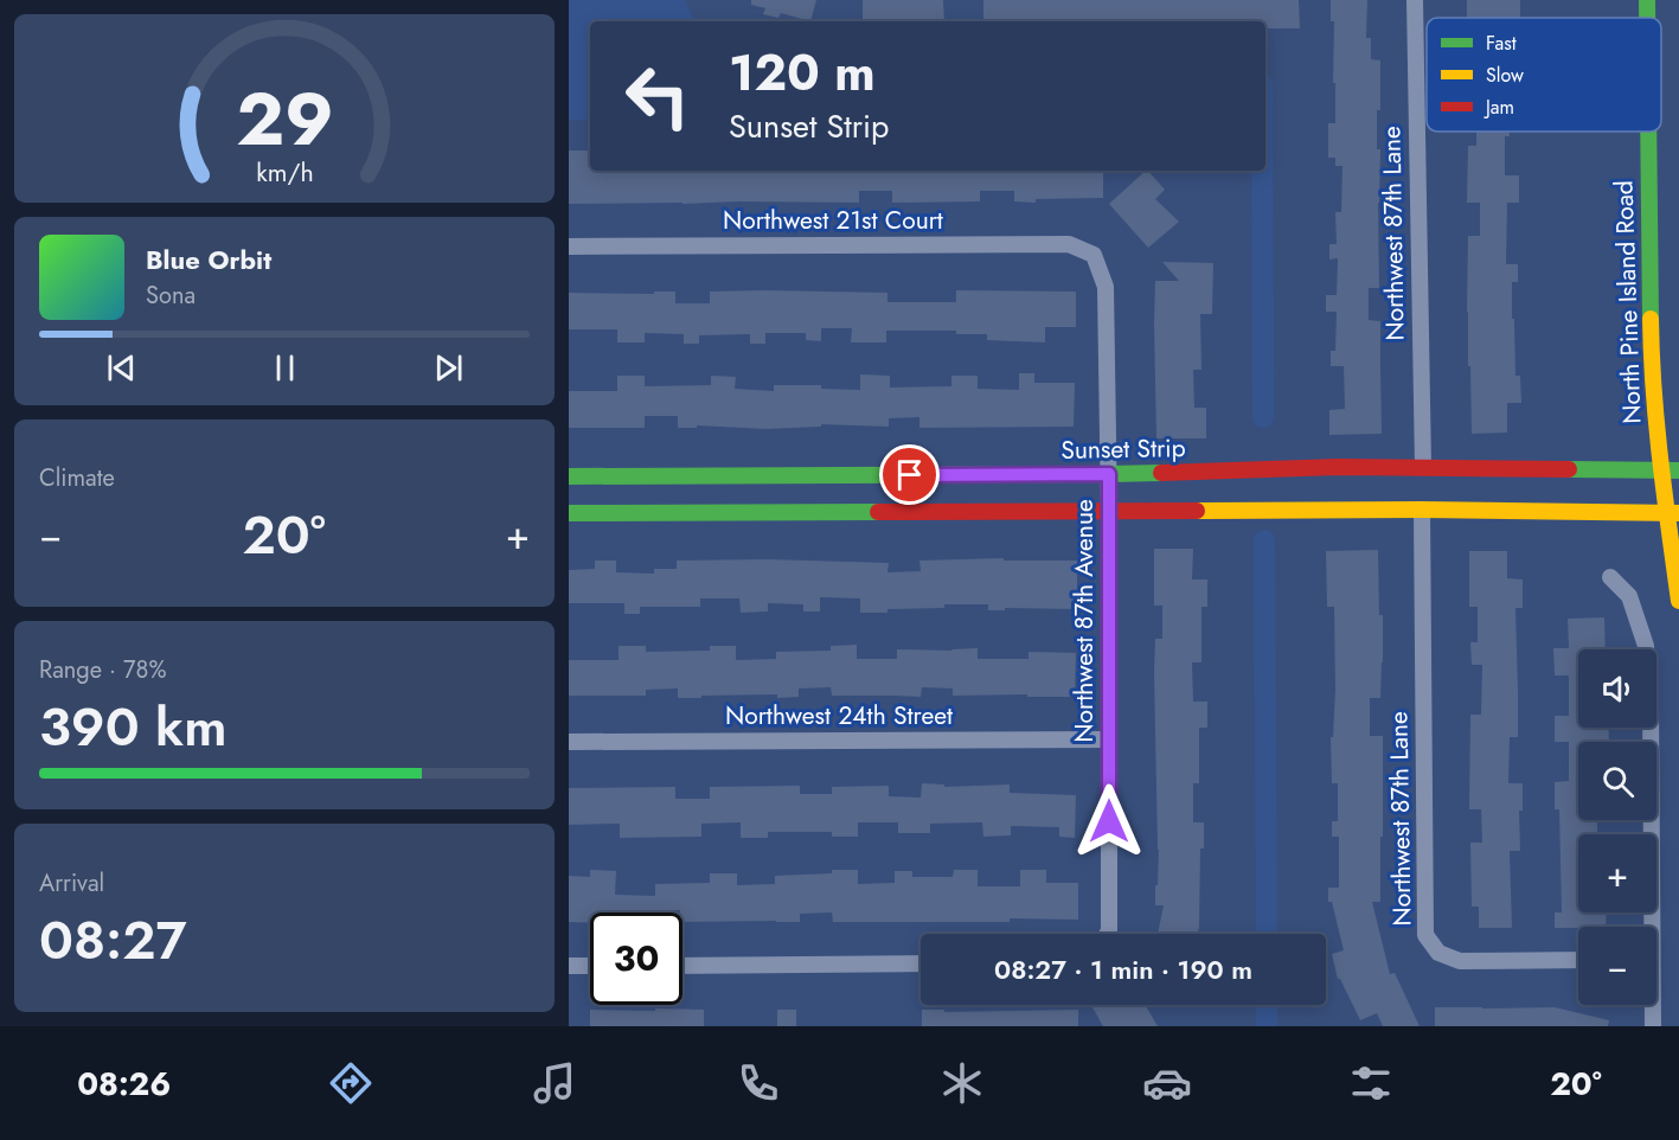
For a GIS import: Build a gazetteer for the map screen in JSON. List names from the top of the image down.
{
  "streets": {
    "street": [
      "Northwest 21st Court",
      "Northwest 87th Lane",
      "North Pine Island Road",
      "Sunset Strip",
      "Northwest 87th Avenue",
      "Northwest 24th Street"
    ]
  },
  "crossings": [
    ["Northwest 21st Court", "Northwest 87th Avenue"],
    ["Northwest 87th Lane", "Sunset Strip"],
    ["North Pine Island Road", "Sunset Strip"],
    ["Sunset Strip", "Northwest 87th Avenue"],
    ["Northwest 87th Avenue", "Northwest 24th Street"]
  ],
  "legend": ["Fast", "Slow", "Jam"],
  "page": {
    "turn": ["120 m", "Sunset Strip"],
    "song": ["Blue Orbit", "Sona"],
    "tile": [
      "Climate",
      ["Range · 78%", "390 km"],
      ["Arrival", "08:27"]
    ],
    "heat": ["−", "20°", "+"],
    "map_buttons": ["+", "−"],
    "limit": "30",
    "trip": "08:27 · 1 min · 190 m",
    "tabs": ["08:26", "20°"],
    "gauge": ["29", "km/h"]
  }
}
